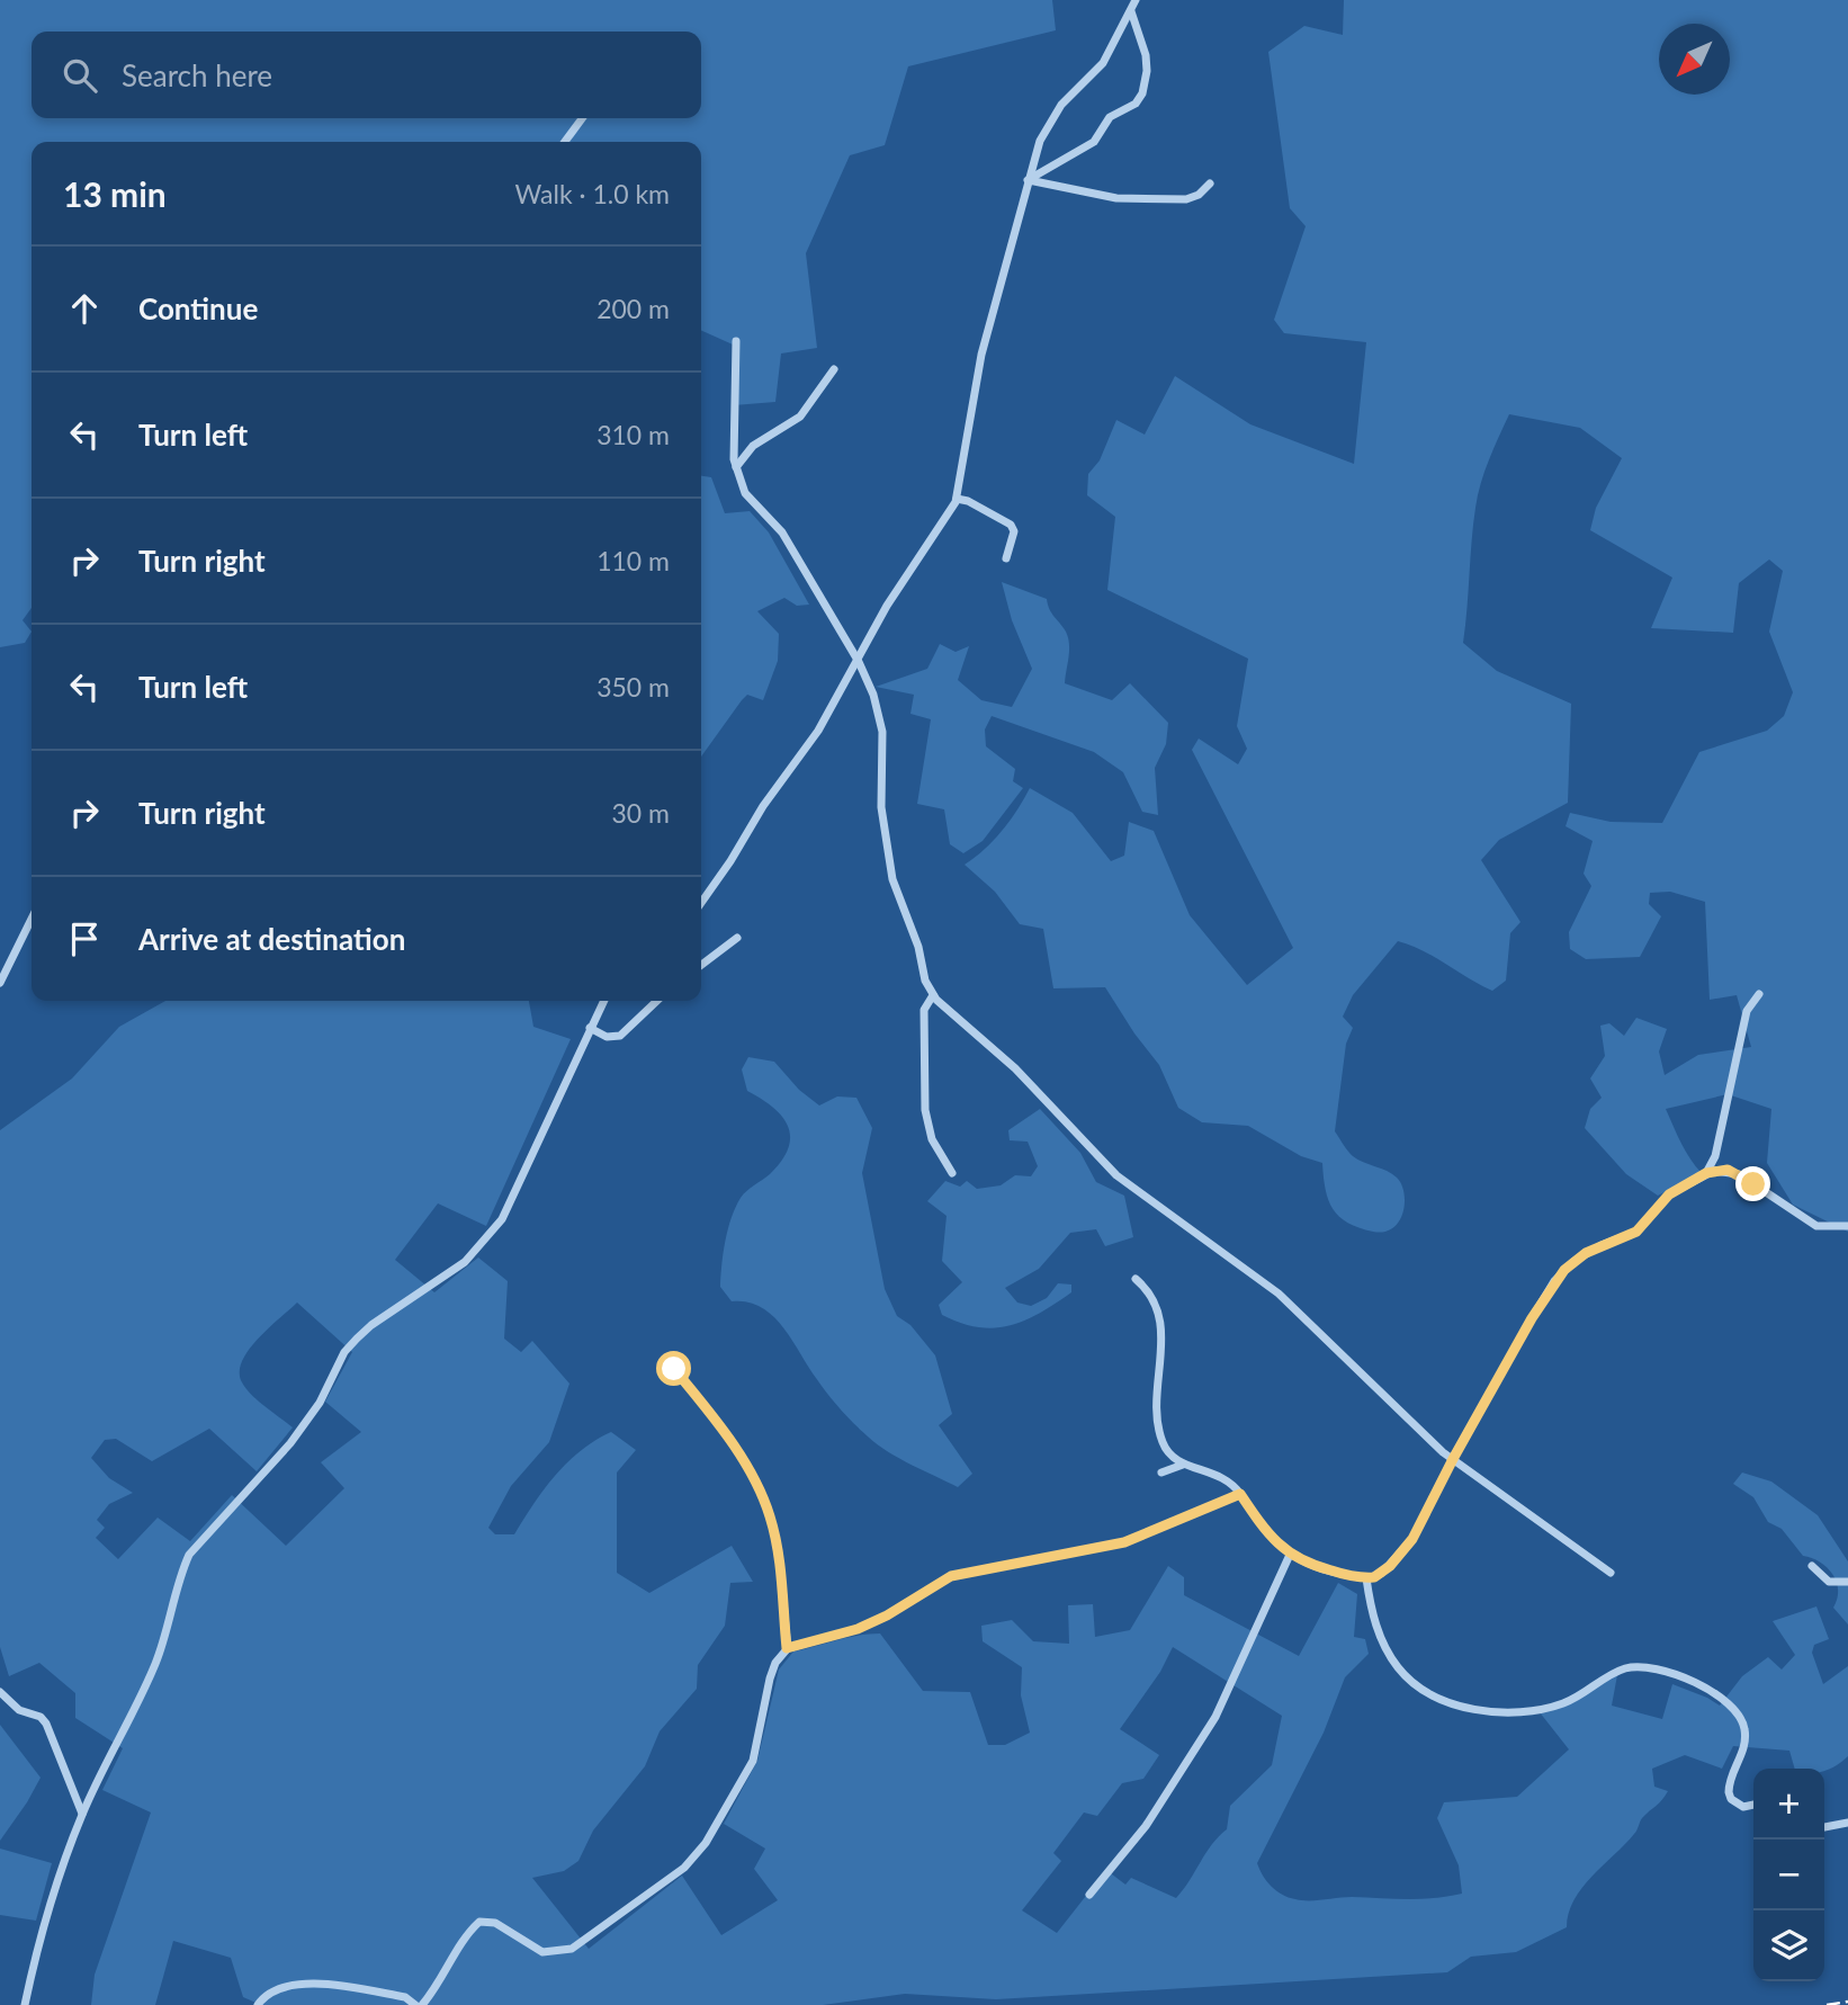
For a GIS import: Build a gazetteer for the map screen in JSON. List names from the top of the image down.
{
  "north": "bottom left",
  "page": {
    "search": "Search here",
    "heading": ["13 min", "Walk · 1.0 km"],
    "list": [
      ["Continue", "200 m"],
      ["Turn left", "310 m"],
      ["Turn right", "110 m"],
      ["Turn left", "350 m"],
      ["Turn right", "30 m"],
      "Arrive at destination"
    ],
    "map_buttons": ["+", "−"]
  }
}
